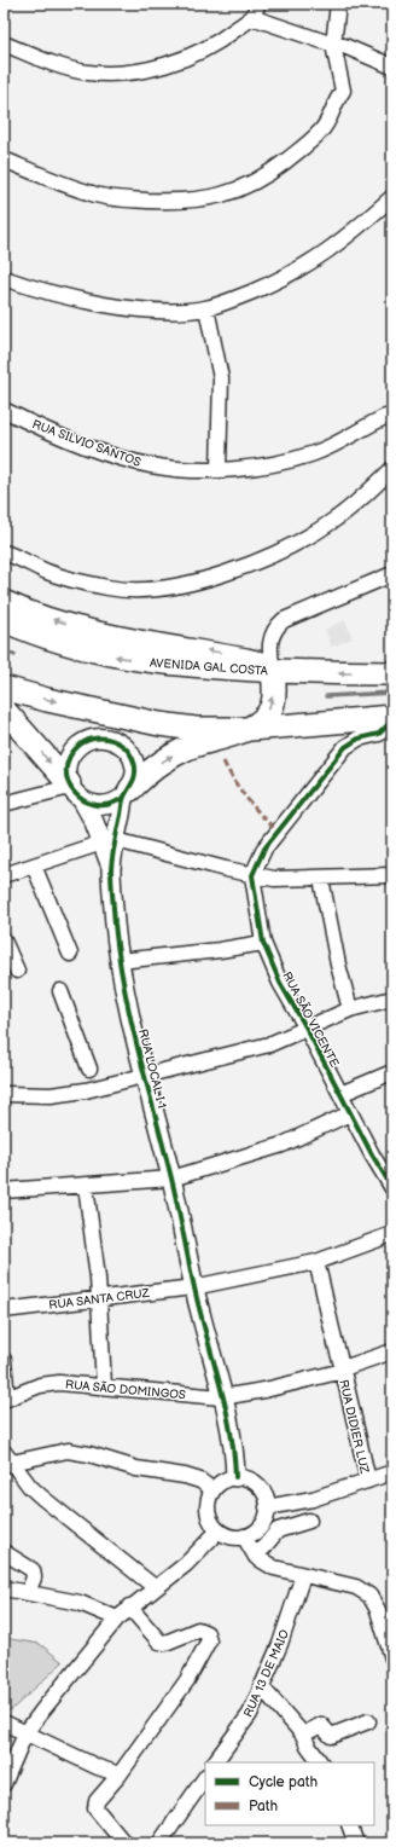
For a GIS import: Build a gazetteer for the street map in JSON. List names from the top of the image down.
{
  "streets": {
    "main road": ["AVENIDA GAL COSTA"],
    "street": [
      "RUA SILVIO SANTOS",
      "RUA SÃO VICENTE",
      "RUA LOCAL I 1",
      "RUA SANTA CRUZ",
      "RUA SÃO DOMINGOS",
      "RUA DIDIER LUZ",
      "RUA 13 DE MAIO"
    ]
  },
  "crossings": [
    ["RUA LOCAL I 1", "RUA SANTA CRUZ"],
    ["RUA LOCAL I 1", "RUA SÃO DOMINGOS"],
    ["RUA SANTA CRUZ", "RUA DIDIER LUZ"],
    ["RUA SÃO DOMINGOS", "RUA DIDIER LUZ"]
  ],
  "legend": ["Cycle path", "Path"]
}
